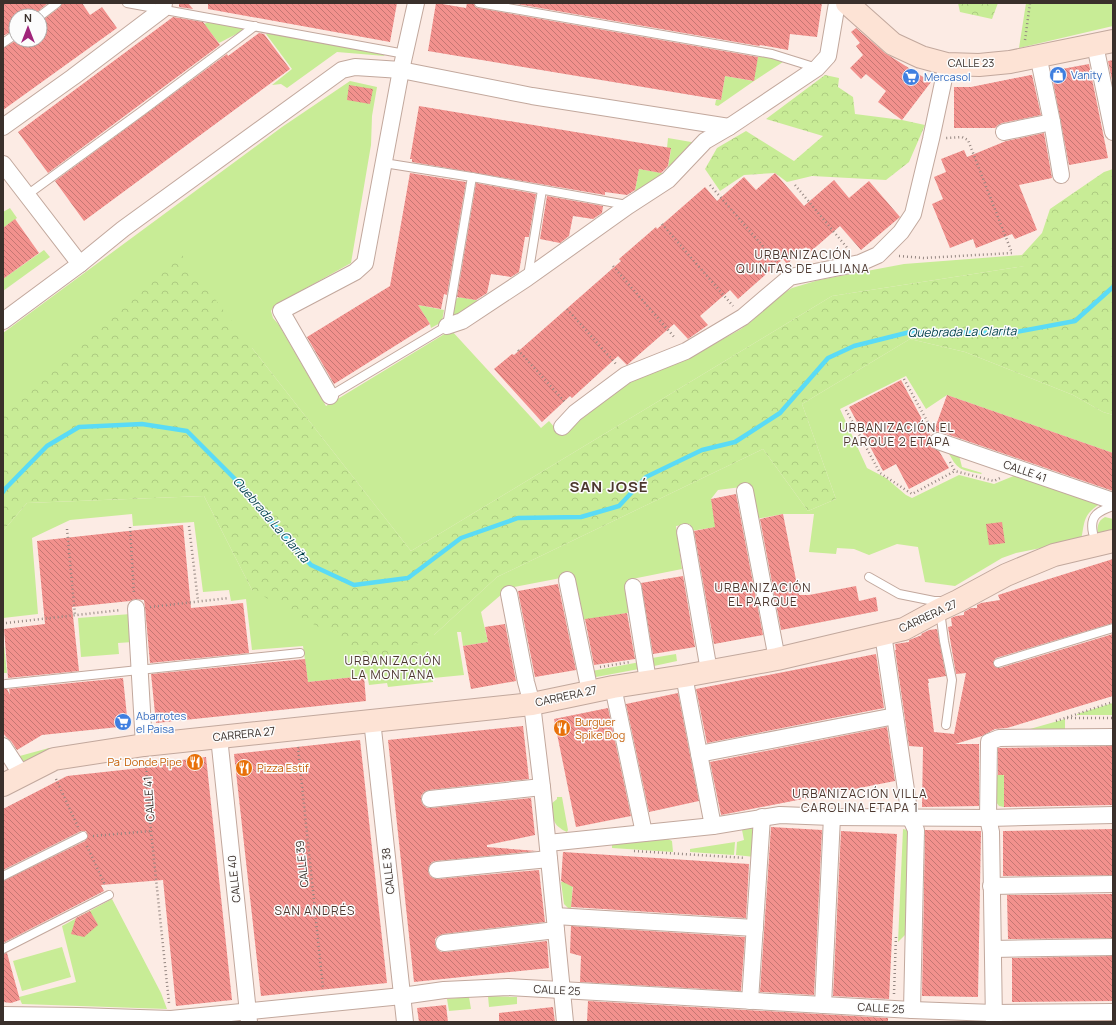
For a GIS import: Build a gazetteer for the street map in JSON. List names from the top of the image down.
{
  "streets": {
    "street": [
      "CALLE 23",
      "CALLE 41",
      "CARRERA 27",
      "CALLE 38",
      "CALLE 40",
      "CALLE 25"
    ],
    "path": ["CALLE 39"]
  },
  "crossings": [
    ["CALLE 41", "CARRERA 27"],
    ["CALLE 41", "CALLE 25"],
    ["CARRERA 27", "CALLE 39"],
    ["CARRERA 27", "CALLE 38"],
    ["CARRERA 27", "CALLE 40"],
    ["CALLE 39", "CALLE 25"],
    ["CALLE 38", "CALLE 25"],
    ["CALLE 40", "CALLE 25"]
  ],
  "districts": [
    "URBANIZACIÓN QUINTAS DE JULIANA",
    "URBANIZACIÓN EL PARQUE 2 ETAPA",
    "SAN JOSÉ",
    "URBANIZACIÓN EL PARQUE",
    "URBANIZACIÓN LA MONTANA",
    "URBANIZACIÓN VILLA CAROLINA ETAPA 1",
    "SAN ANDRÉS"
  ],
  "water": ["Quebrada La Clarita"],
  "places": {
    "shop": ["Vanity"],
    "supermarket": ["Mercasol", "Abarrotes el Paisa"],
    "restaurant": ["Burguer Spike Dog", "Pa' Donde Pipe", "Pizza Estif"]
  },
  "north": "top"
}
